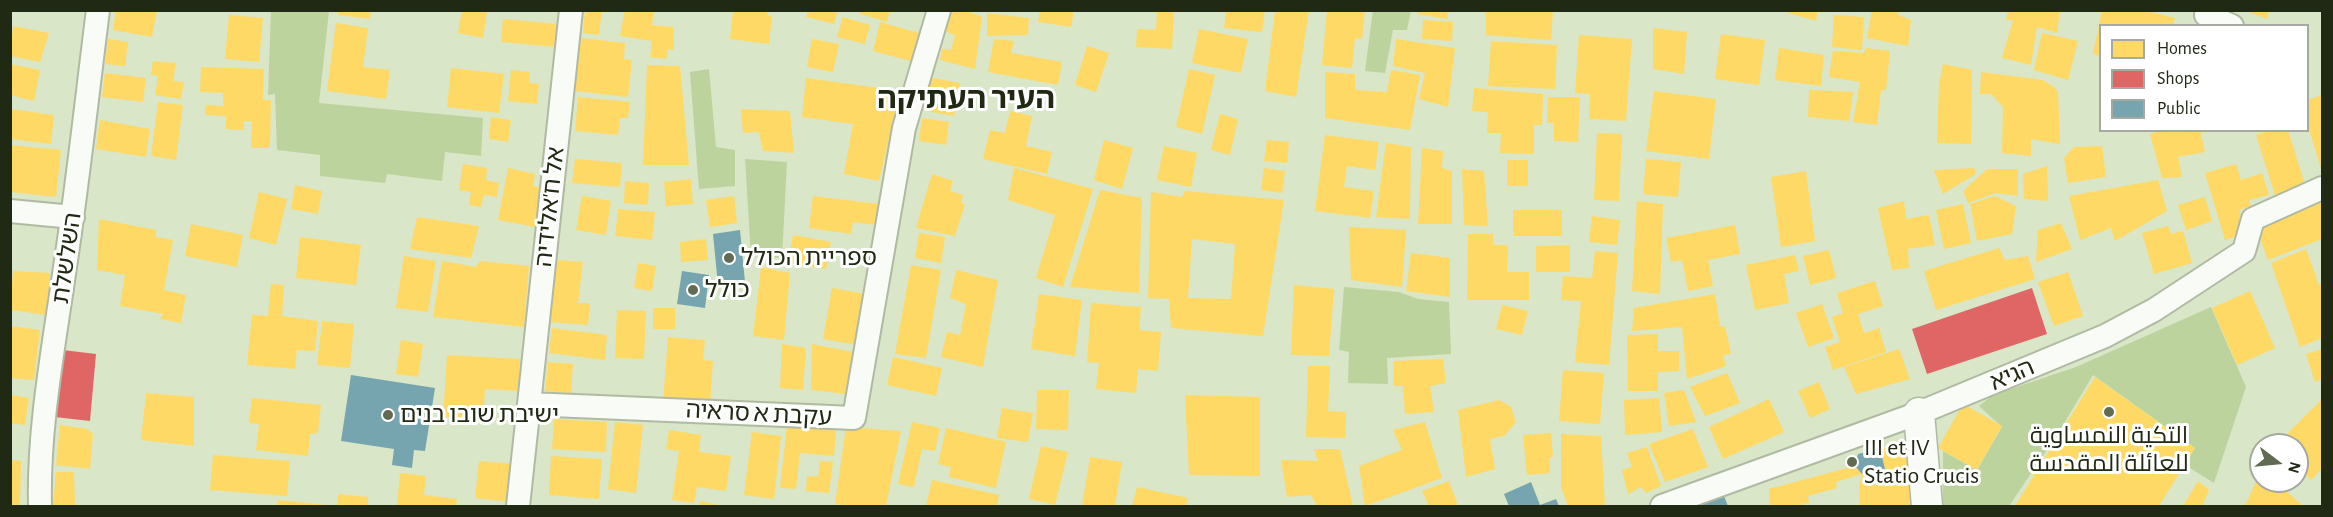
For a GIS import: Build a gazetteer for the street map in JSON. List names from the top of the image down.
{
  "streets": {
    "street": [
      "אל ח'אלידיה",
      "השלשלת",
      "הגיא",
      "עקבת א סראיה"
    ]
  },
  "crossings": [
    ["אל ח'אלידיה", "עקבת א סראיה"]
  ],
  "districts": ["העיר העתיקה"],
  "places": [
    "ספריית הכולל",
    "כולל",
    "التكية النمساوية للعائلة المقدسة",
    "ישיבת שובו בנים",
    "III et IV Statio Crucis"
  ],
  "legend": ["Homes", "Shops", "Public"],
  "north": "right"
}
